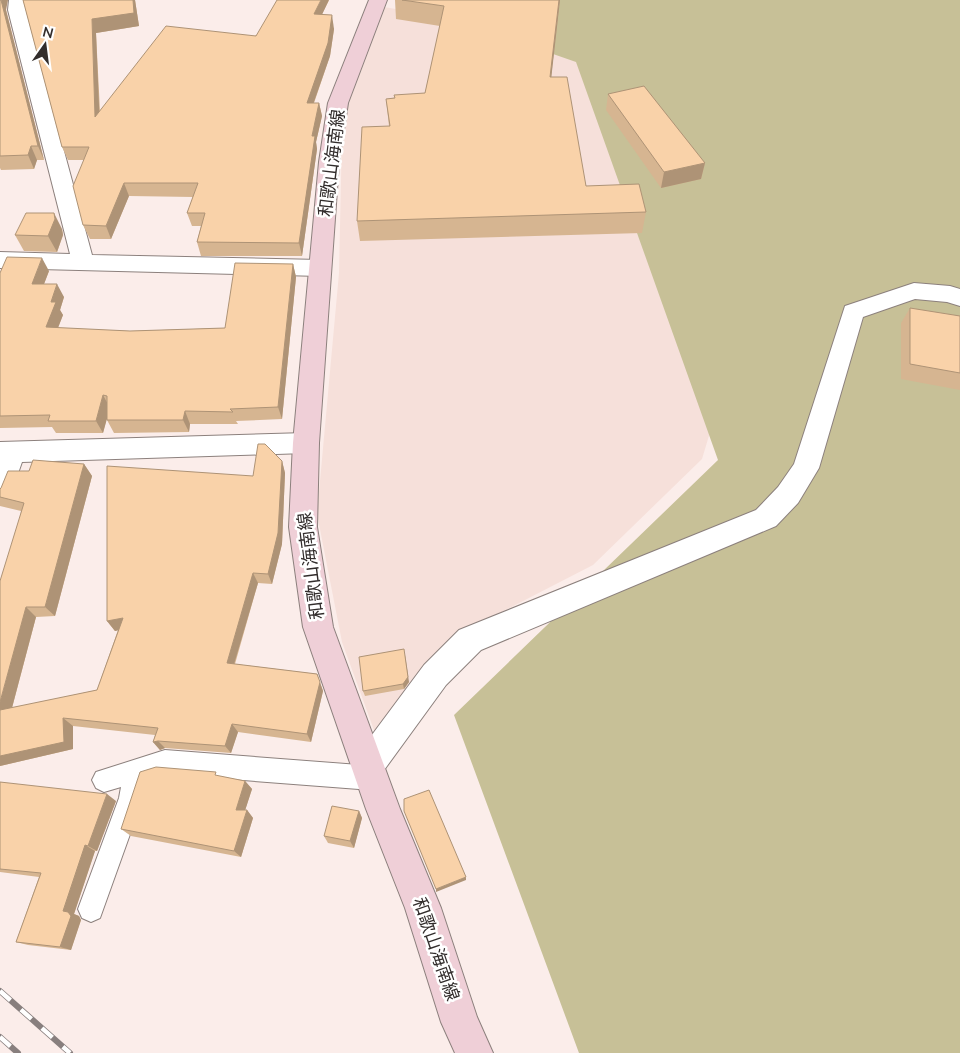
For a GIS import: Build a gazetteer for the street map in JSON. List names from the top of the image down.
{
  "streets": {
    "main road": ["和歌山海南線"]
  },
  "north": "top"
}
